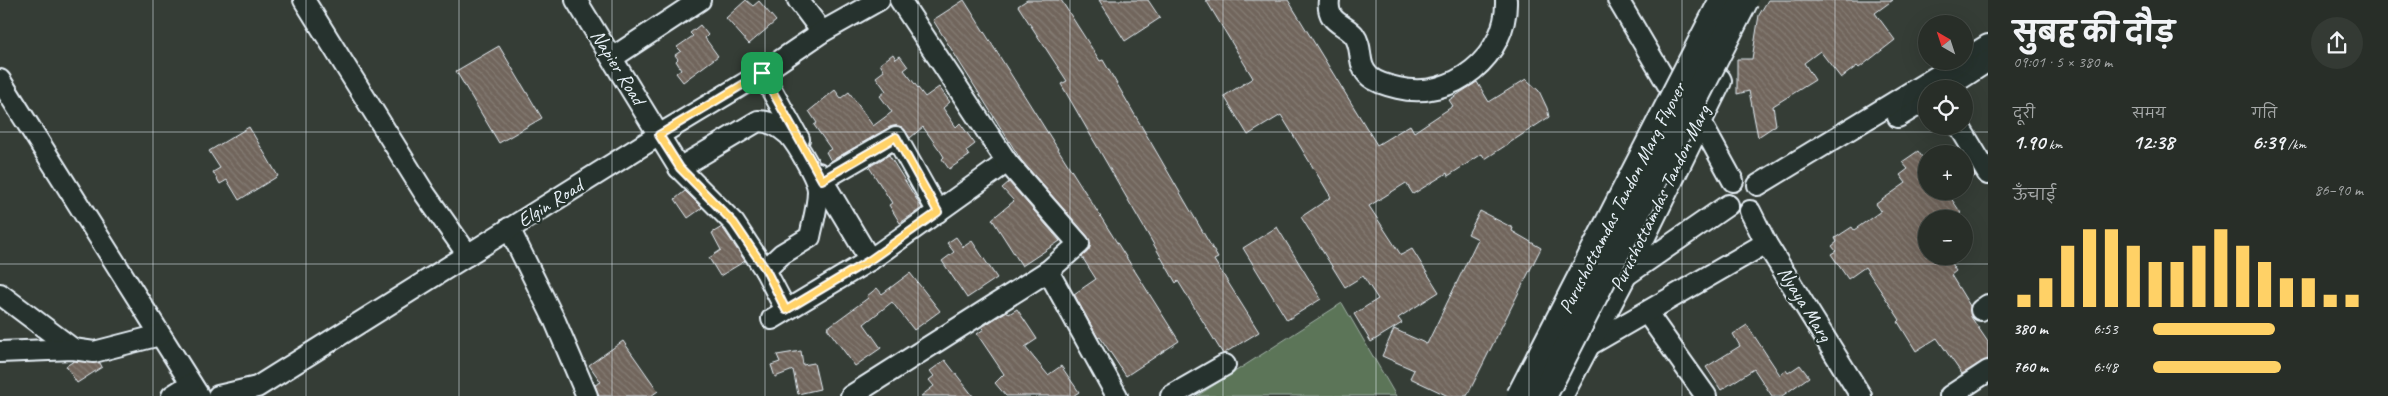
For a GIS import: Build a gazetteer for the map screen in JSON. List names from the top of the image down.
{
  "streets": {
    "main road": ["Purushottamdas Tandon Marg Flyover", "Purushottamdas Tandon Marg"],
    "street": ["Napier Road", "Elgin Road", "Nyaya Marg"]
  },
  "crossings": [
    ["Napier Road", "Elgin Road"]
  ],
  "north": "top left",
  "page": {
    "heading": ["सुबह की दौड़", "09:01 · 5 × 380 m"],
    "map_buttons": ["+", "−"],
    "stats": [
      ["दूरी", "1.90 km"],
      ["समय", "12:38"],
      ["गति", "6:39 /km"]
    ],
    "chart": ["ऊँचाई", "86–90 m"],
    "list": [
      {
        "name": "380 m",
        "note": "6:53"
      },
      {
        "name": "760 m",
        "note": "6:48"
      }
    ]
  }
}
